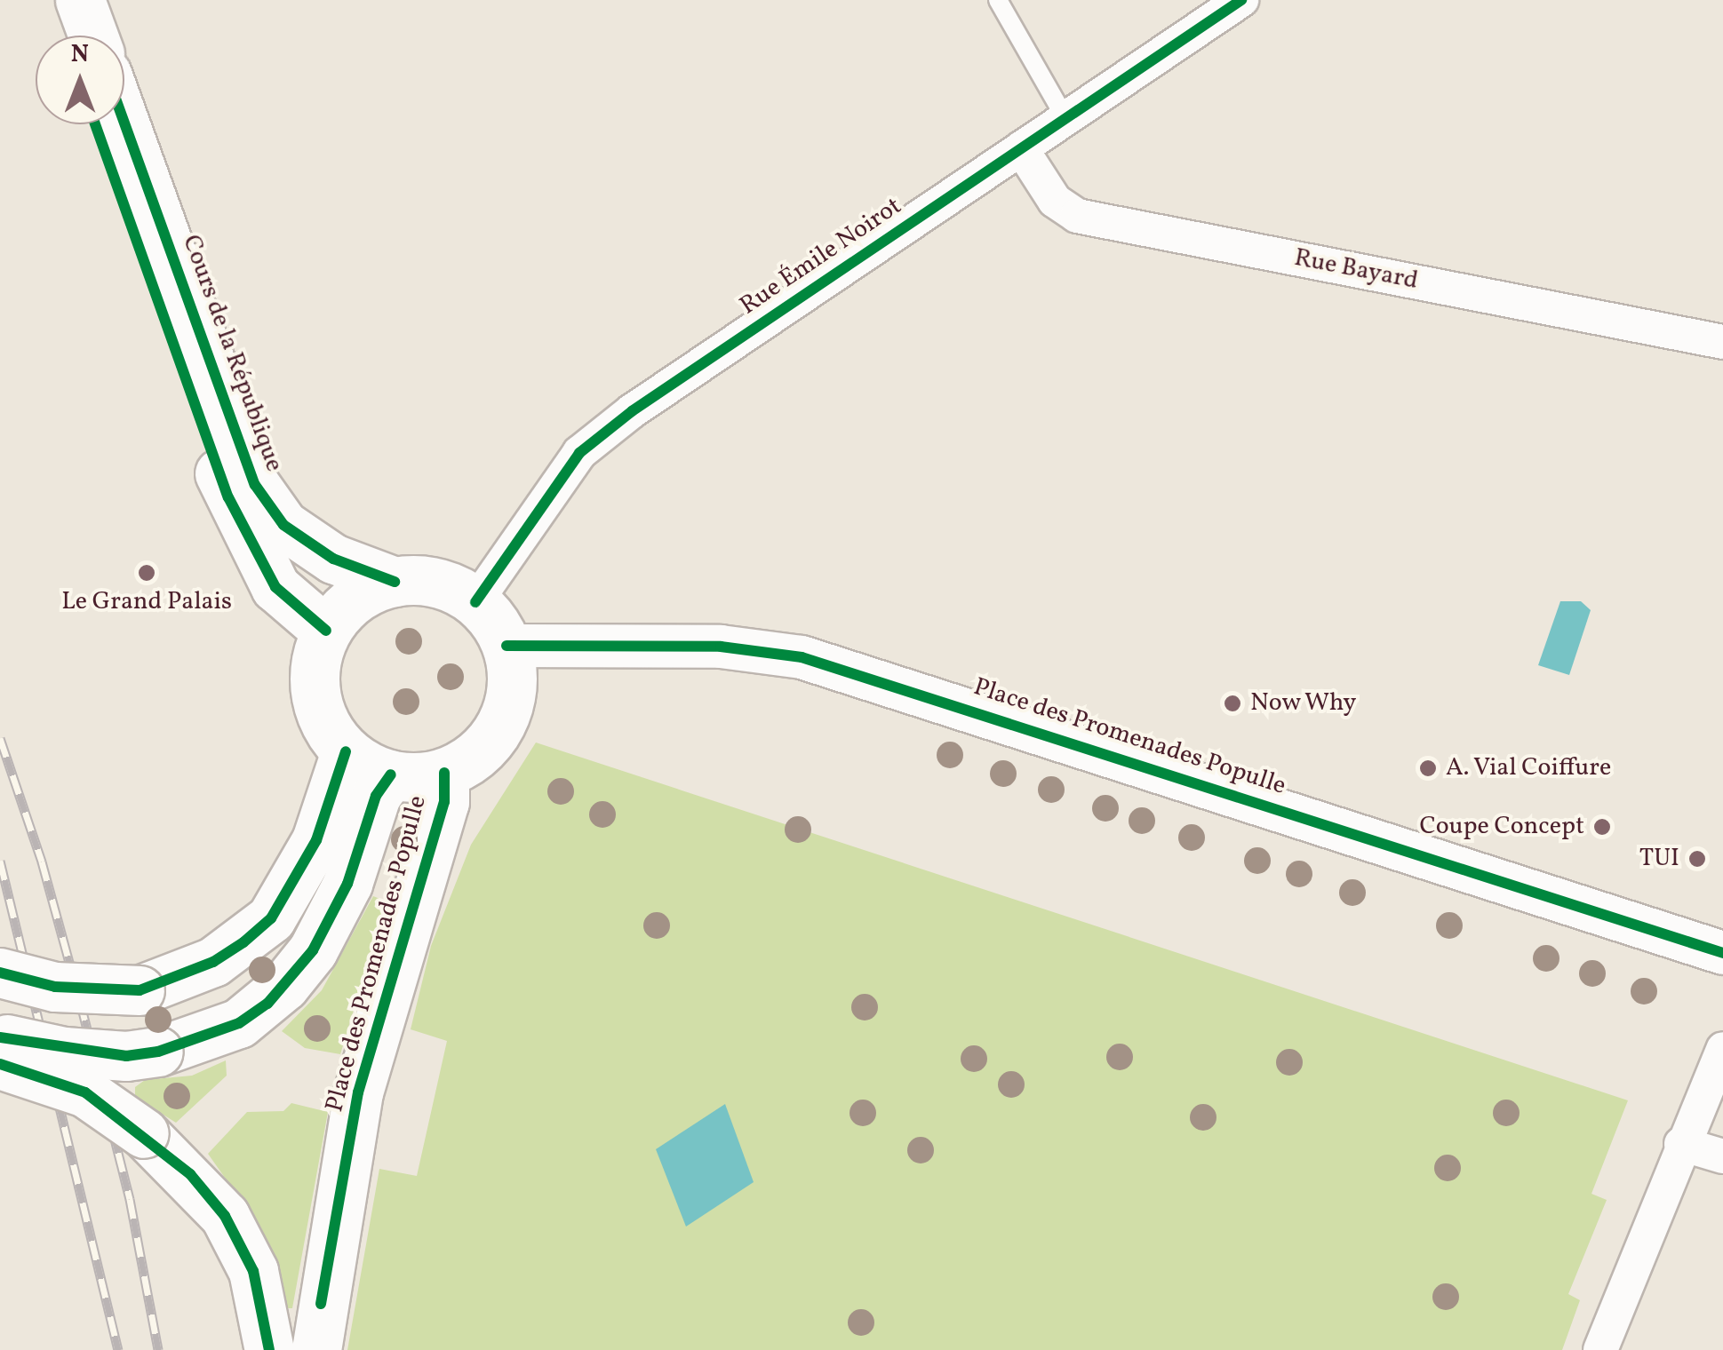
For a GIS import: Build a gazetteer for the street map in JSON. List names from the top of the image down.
{
  "streets": {
    "main road": ["Cours de la République", "Place des Promenades Populle"],
    "street": ["Rue Émile Noirot", "Rue Bayard"]
  },
  "crossings": [
    ["Rue Émile Noirot", "Rue Bayard"],
    ["Rue Émile Noirot", "Cours de la République"],
    ["Rue Émile Noirot", "Place des Promenades Populle"],
    ["Cours de la République", "Place des Promenades Populle"]
  ],
  "places": [
    "Le Grand Palais",
    "Now Why",
    "A. Vial Coiffure",
    "Coupe Concept",
    "TUI"
  ],
  "north": "top"
}
